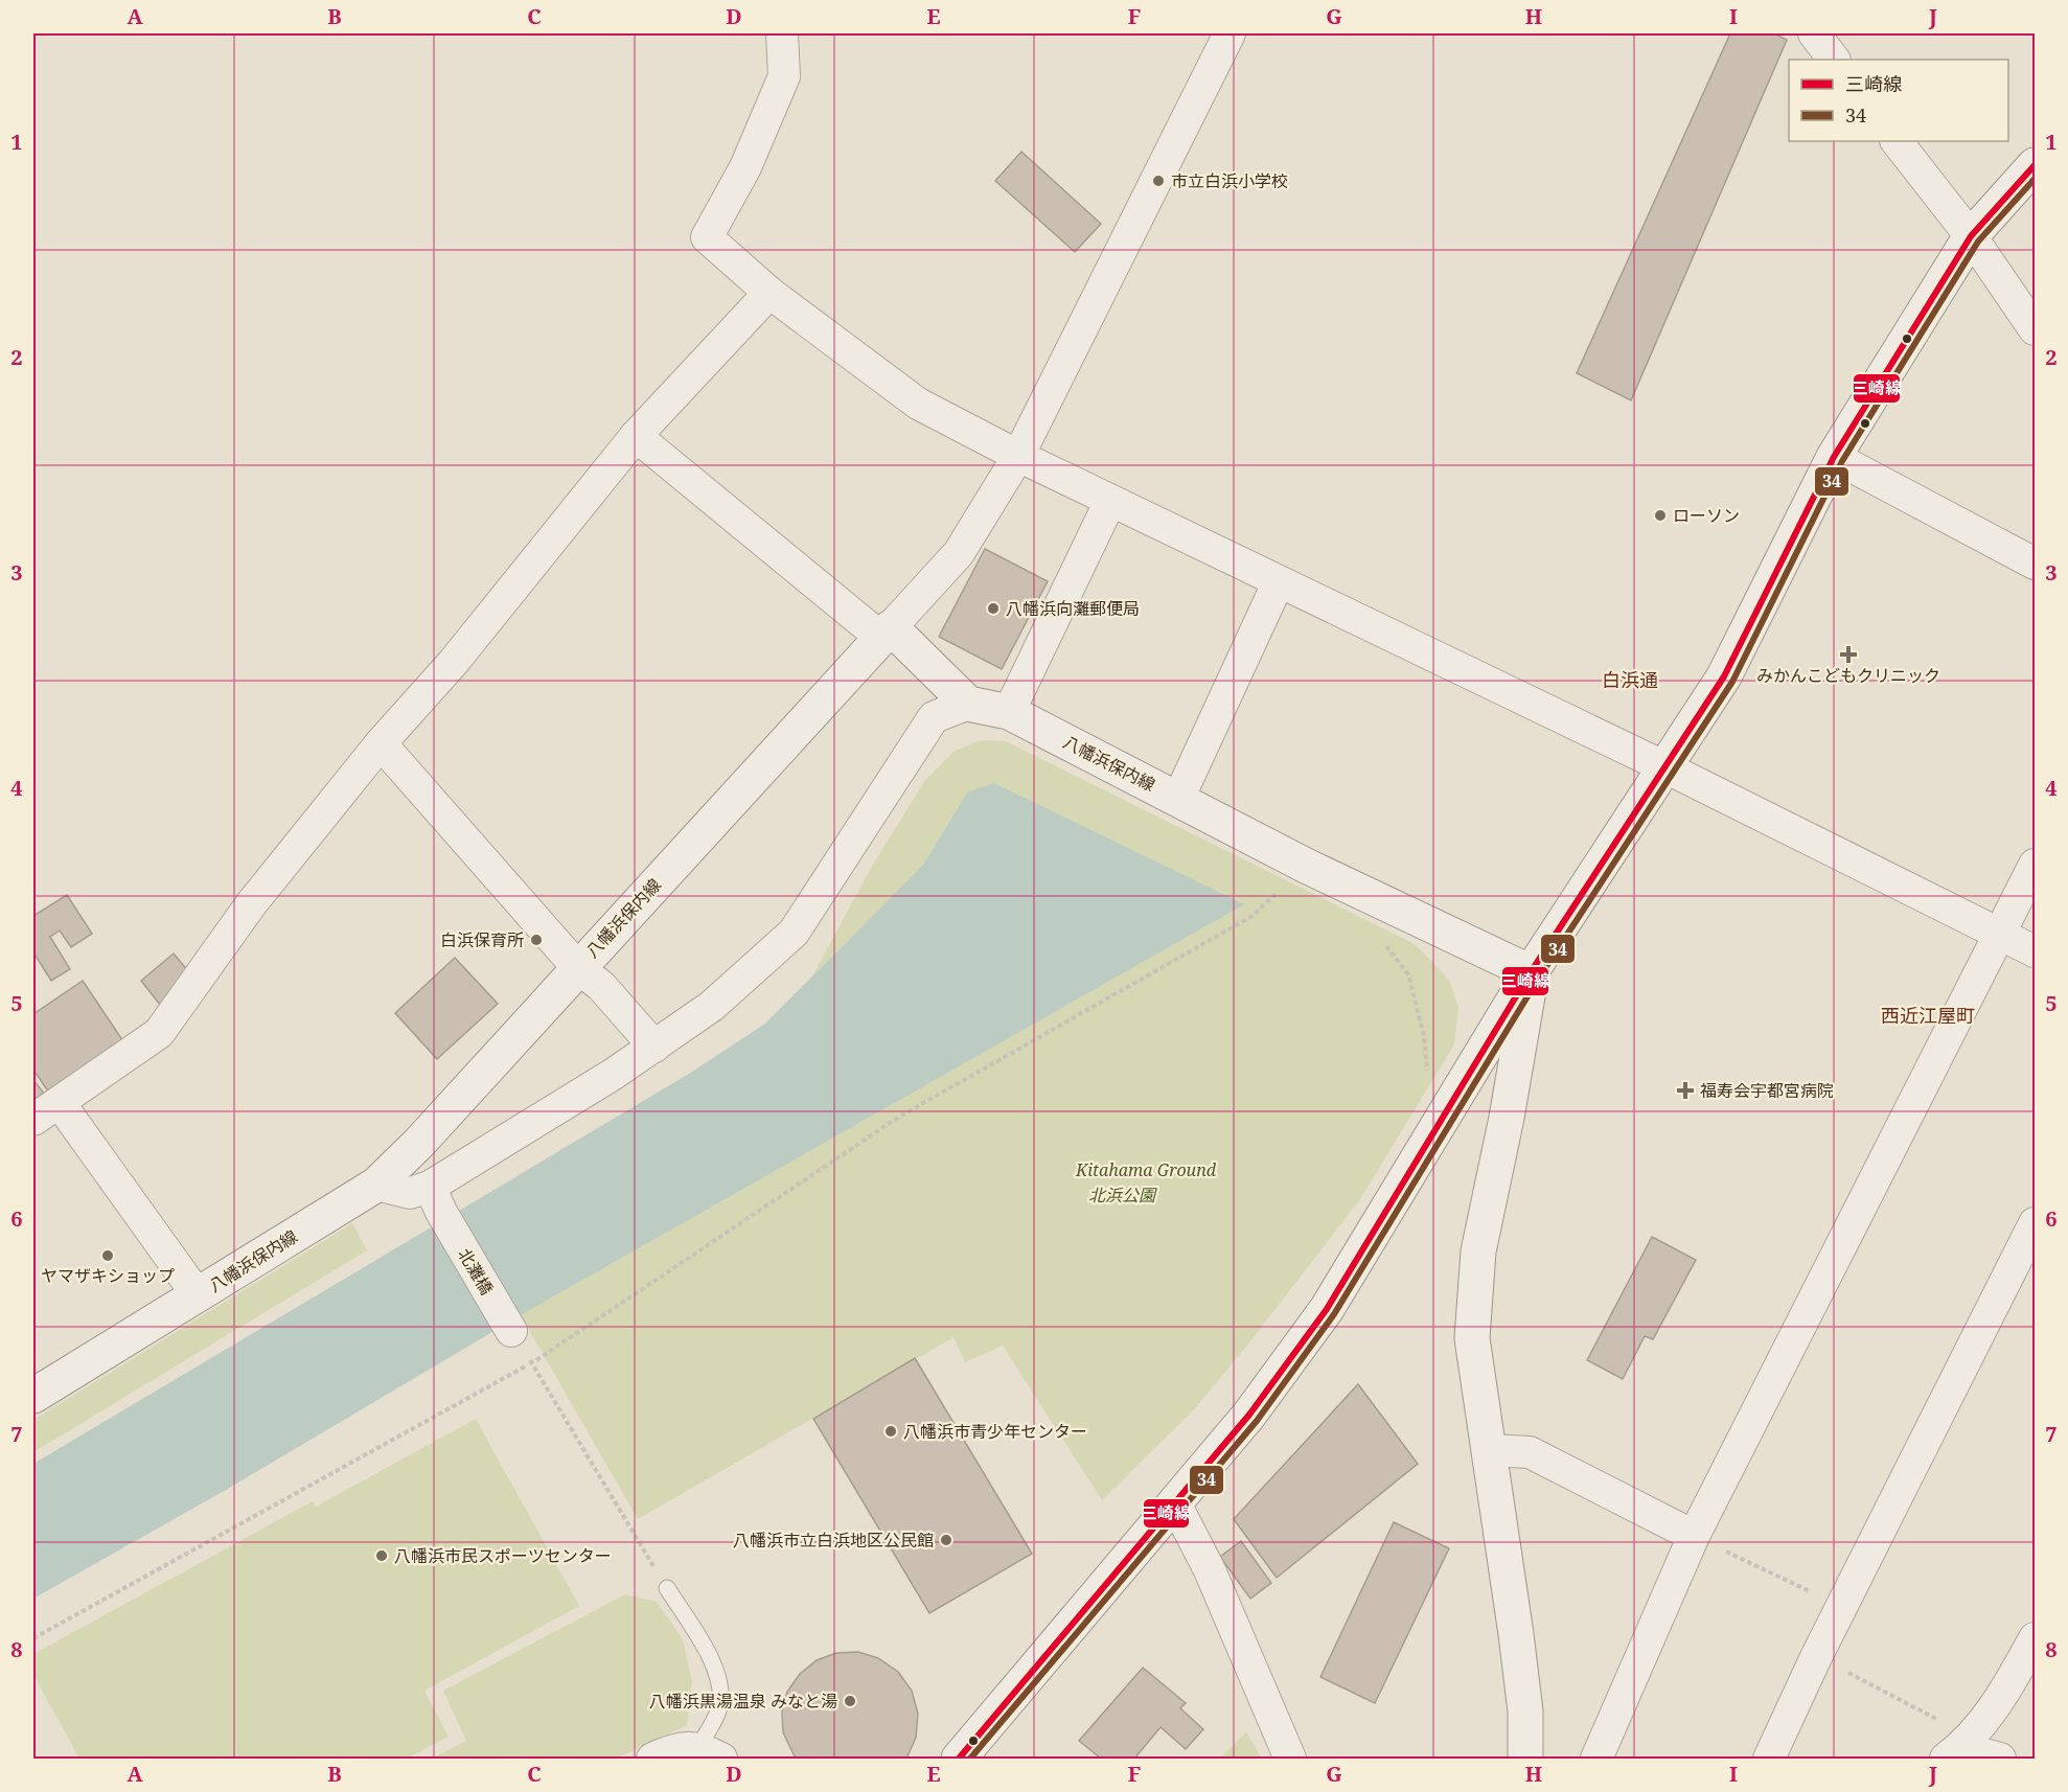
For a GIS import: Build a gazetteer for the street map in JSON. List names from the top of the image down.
{
  "streets": {
    "main road": ["八幡浜保内線"],
    "street": ["北灘橋"]
  },
  "districts": ["白浜通", "西近江屋町"],
  "parks": ["Kitahama Ground", "北浜公園"],
  "places": {
    "other": [
      "市立白浜小学校",
      "ローソン",
      "八幡浜向灘郵便局",
      "白浜保育所",
      "ヤマザキショップ",
      "八幡浜市青少年センター",
      "八幡浜市立白浜地区公民館",
      "八幡浜市民スポーツセンター",
      "八幡浜黒湯温泉 みなと湯"
    ],
    "health": ["みかんこどもクリニック", "福寿会宇都宮病院"]
  },
  "lines": ["transit line 三崎線", "transit line 34"],
  "legend": ["三崎線", "34"],
  "grid": {
    "columns": [
      "A",
      "B",
      "C",
      "D",
      "E",
      "F",
      "G",
      "H",
      "I",
      "J"
    ],
    "rows": [
      "1",
      "2",
      "3",
      "4",
      "5",
      "6",
      "7",
      "8"
    ]
  }
}
